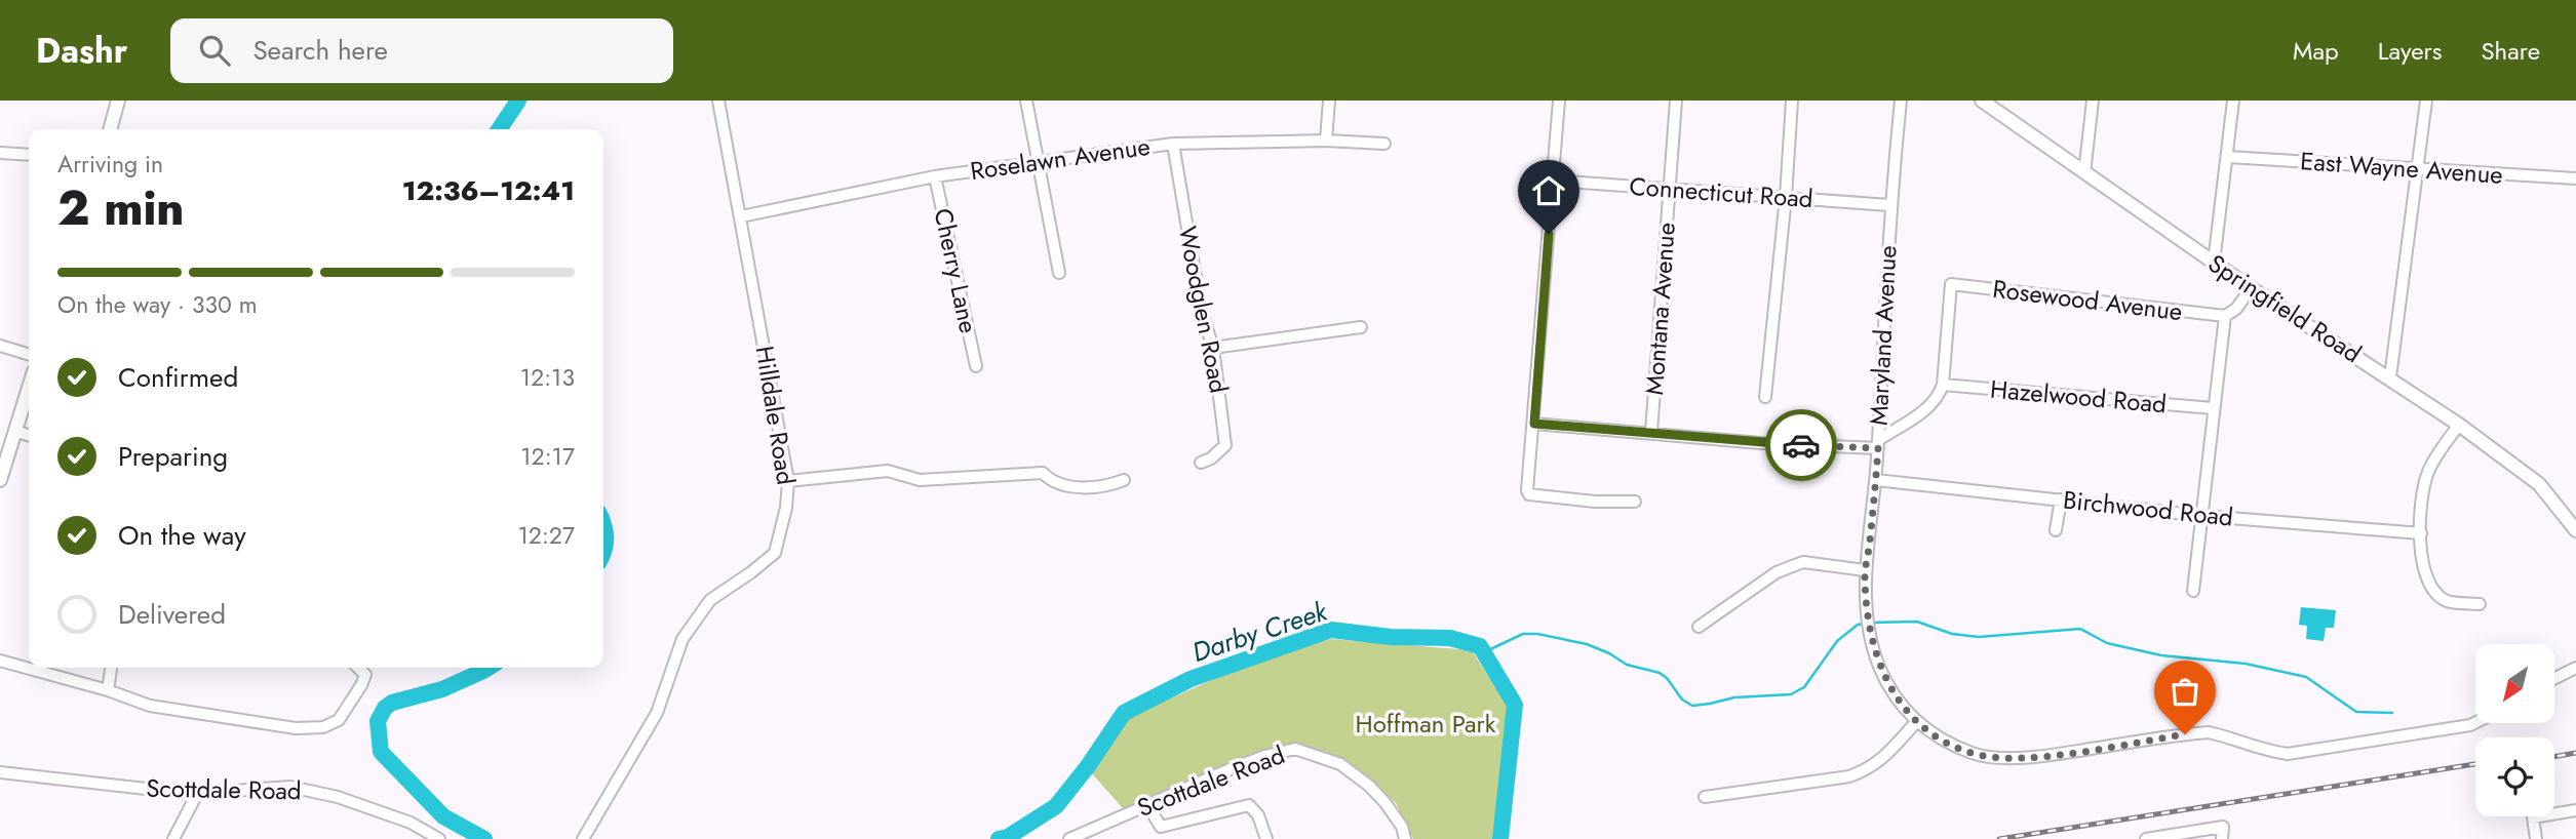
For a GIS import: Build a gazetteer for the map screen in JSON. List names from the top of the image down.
{
  "streets": {
    "main road": ["Springfield Road"],
    "street": [
      "Roselawn Avenue",
      "East Wayne Avenue",
      "Connecticut Road",
      "Cherry Lane",
      "Rosewood Avenue",
      "Montana Avenue",
      "Woodglen Road",
      "Maryland Avenue",
      "Hazelwood Road",
      "Hilldale Road",
      "Birchwood Road",
      "Scottdale Road"
    ]
  },
  "crossings": [
    ["Roselawn Avenue", "Cherry Lane"],
    ["Roselawn Avenue", "Woodglen Road"],
    ["Roselawn Avenue", "Hilldale Road"],
    ["Connecticut Road", "Montana Avenue"],
    ["Connecticut Road", "Maryland Avenue"],
    ["Rosewood Avenue", "Hazelwood Road"],
    ["Maryland Avenue", "Birchwood Road"]
  ],
  "water": ["Darby Creek"],
  "parks": ["Hoffman Park"],
  "north": "bottom left",
  "page": {
    "header": "Dashr",
    "search": "Search here",
    "nav": ["Map", "Layers", "Share"],
    "heading": ["2 min", "Arriving in", "12:36–12:41"],
    "bar": "On the way · 330 m",
    "list": [
      ["Confirmed", "12:13"],
      ["Preparing", "12:17"],
      ["On the way", "12:27"],
      "Delivered"
    ]
  }
}
